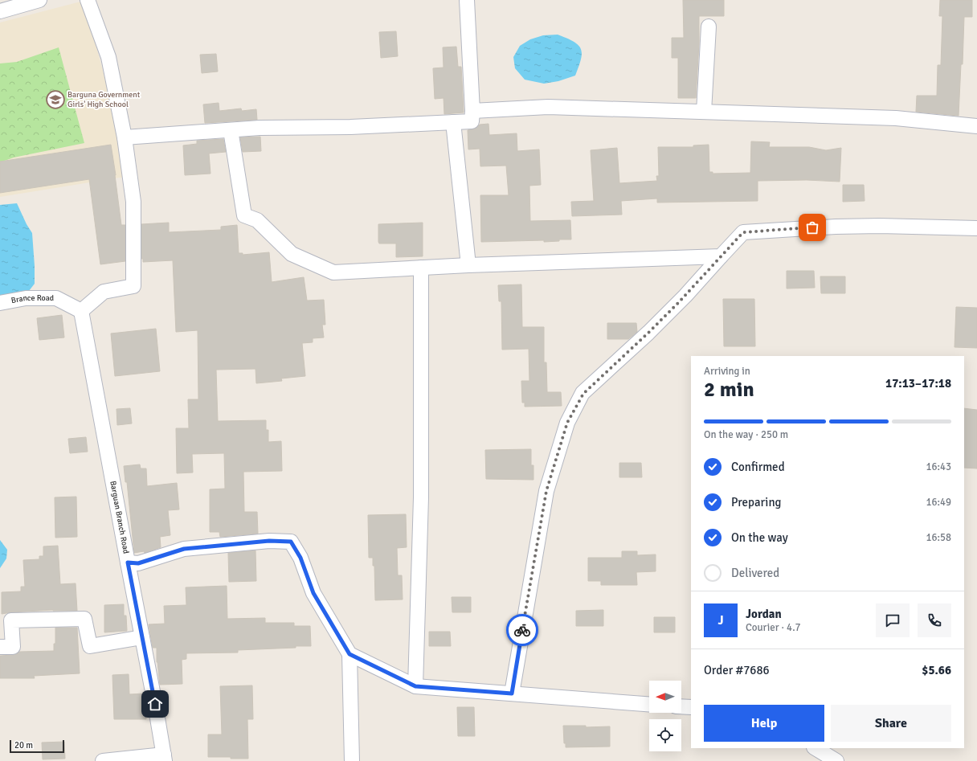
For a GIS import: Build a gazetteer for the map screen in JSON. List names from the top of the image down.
{
  "streets": {
    "street": ["Brance Road", "Barguan Branch Road"]
  },
  "crossings": [
    ["Brance Road", "Barguan Branch Road"]
  ],
  "places": {
    "school or university": ["Barguna Government Girls' High School"]
  },
  "scale_bar": "20 m",
  "north": "left",
  "page": {
    "heading": ["2 min", "Arriving in", "17:13–17:18"],
    "panel": [
      "Jordan",
      "Courier · 4.7",
      "Order #7686",
      "$5.66"
    ],
    "bar": "On the way · 250 m",
    "list": [
      ["Confirmed", "16:43"],
      ["Preparing", "16:49"],
      ["On the way", "16:58"],
      "Delivered"
    ],
    "round": "J",
    "buttons": ["Help", "Share"],
    "scale": "20 m"
  }
}
